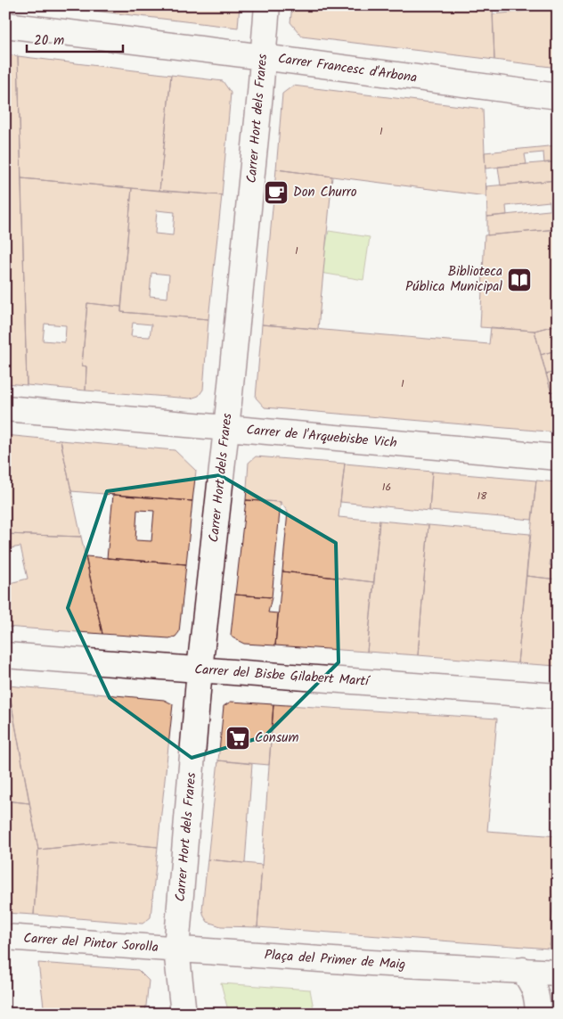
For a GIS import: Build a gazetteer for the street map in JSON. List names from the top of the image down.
{
  "streets": {
    "street": [
      "Carrer Francesc d'Arbona",
      "Carrer Hort dels Frares",
      "Carrer de l'Arquebisbe Vich",
      "Carrer del Bisbe Gilabert Martí",
      "Carrer del Pintor Sorolla",
      "Plaça del Primer de Maig"
    ]
  },
  "crossings": [
    ["Carrer Francesc d'Arbona", "Carrer Hort dels Frares"],
    ["Carrer Hort dels Frares", "Carrer de l'Arquebisbe Vich"],
    ["Carrer Hort dels Frares", "Carrer del Bisbe Gilabert Martí"],
    ["Carrer Hort dels Frares", "Carrer del Pintor Sorolla"],
    ["Carrer Hort dels Frares", "Plaça del Primer de Maig"],
    ["Carrer del Pintor Sorolla", "Plaça del Primer de Maig"]
  ],
  "places": {
    "cafe": ["Don Churro"],
    "library": ["Biblioteca Pública Municipal"],
    "supermarket": ["Consum"]
  },
  "house_numbers": [
    "1",
    "1",
    "1",
    "16",
    "18"
  ],
  "scale_bar": "20 m"
}
